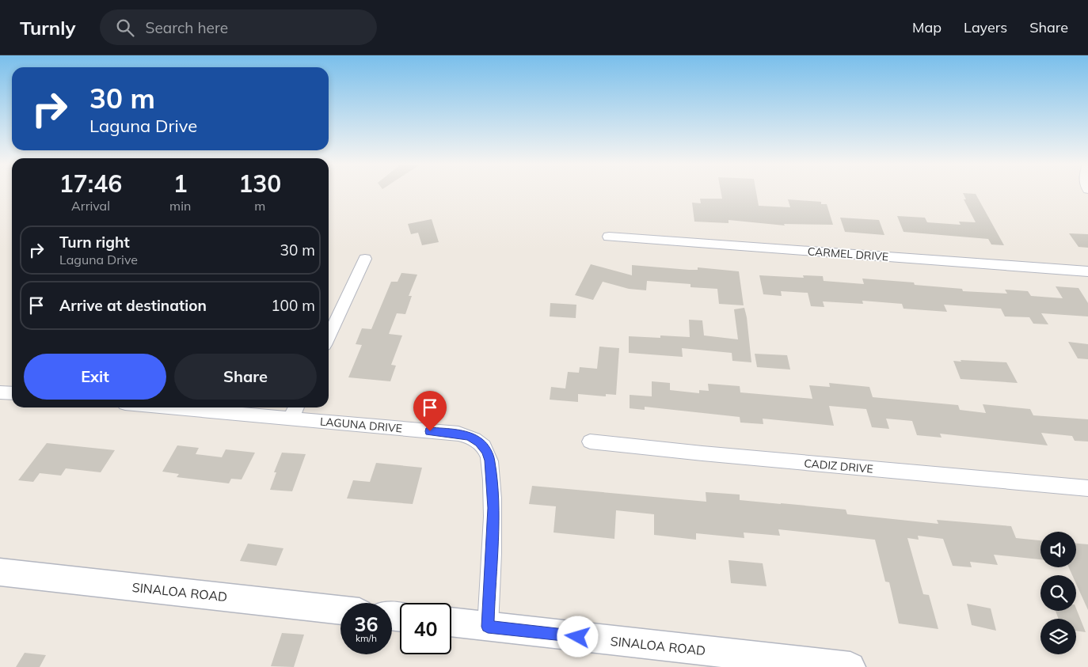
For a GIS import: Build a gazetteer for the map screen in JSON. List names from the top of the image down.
{
  "streets": {
    "street": [
      "CARMEL DRIVE",
      "LAGUNA DRIVE",
      "CADIZ DRIVE",
      "SINALOA ROAD"
    ]
  },
  "crossings": [
    ["LAGUNA DRIVE", "SINALOA ROAD"]
  ],
  "page": {
    "header": "Turnly",
    "search": "Search here",
    "nav": ["Map", "Layers", "Share"],
    "turn": ["30 m", "Laguna Drive"],
    "eta": [
      "17:46",
      "Arrival",
      "1",
      "min",
      "130",
      "m"
    ],
    "list": [
      {
        "name": "Turn right",
        "note": "Laguna Drive",
        "value": "30 m"
      },
      {
        "name": "Arrive at destination",
        "value": "100 m"
      }
    ],
    "buttons": ["Exit", "Share"],
    "speed": "36 km/h",
    "limit": "40"
  }
}
